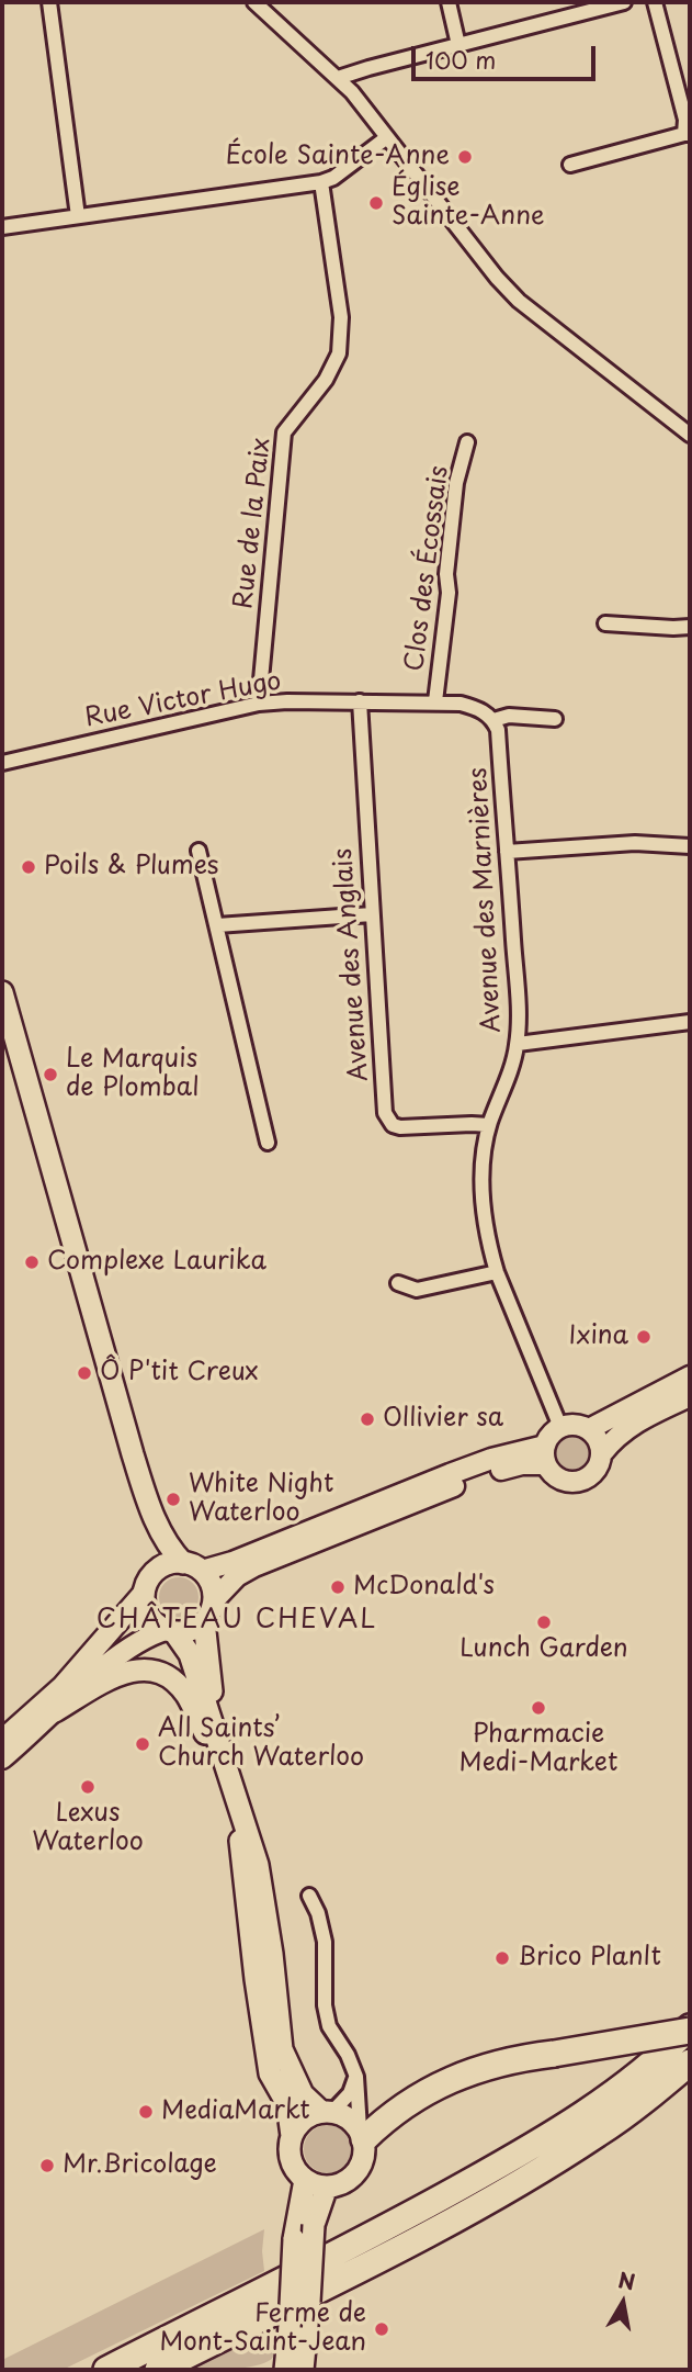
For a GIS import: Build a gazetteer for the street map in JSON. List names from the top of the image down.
{
  "streets": {
    "street": [
      "Rue de la Paix",
      "Clos des Écossais",
      "Rue Victor Hugo",
      "Avenue des Marnières",
      "Avenue des Anglais"
    ]
  },
  "crossings": [
    ["Rue de la Paix", "Rue Victor Hugo"],
    ["Clos des Écossais", "Rue Victor Hugo"],
    ["Rue Victor Hugo", "Avenue des Marnières"],
    ["Rue Victor Hugo", "Avenue des Anglais"],
    ["Avenue des Marnières", "Avenue des Anglais"]
  ],
  "districts": ["CHÂTEAU CHEVAL"],
  "places": [
    "École Sainte-Anne",
    "Église Sainte-Anne",
    "Poils & Plumes",
    "Le Marquis de Plombal",
    "Complexe Laurika",
    "Ixina",
    "Ô P'tit Creux",
    "Ollivier sa",
    "White Night Waterloo",
    "McDonald's",
    "Lunch Garden",
    "Pharmacie Medi-Market",
    "All Saints’ Church Waterloo",
    "Lexus Waterloo",
    "Brico PlanIt",
    "MediaMarkt",
    "Mr.Bricolage",
    "Ferme de Mont-Saint-Jean"
  ],
  "scale_bar": "100 m",
  "north": "top"
}
